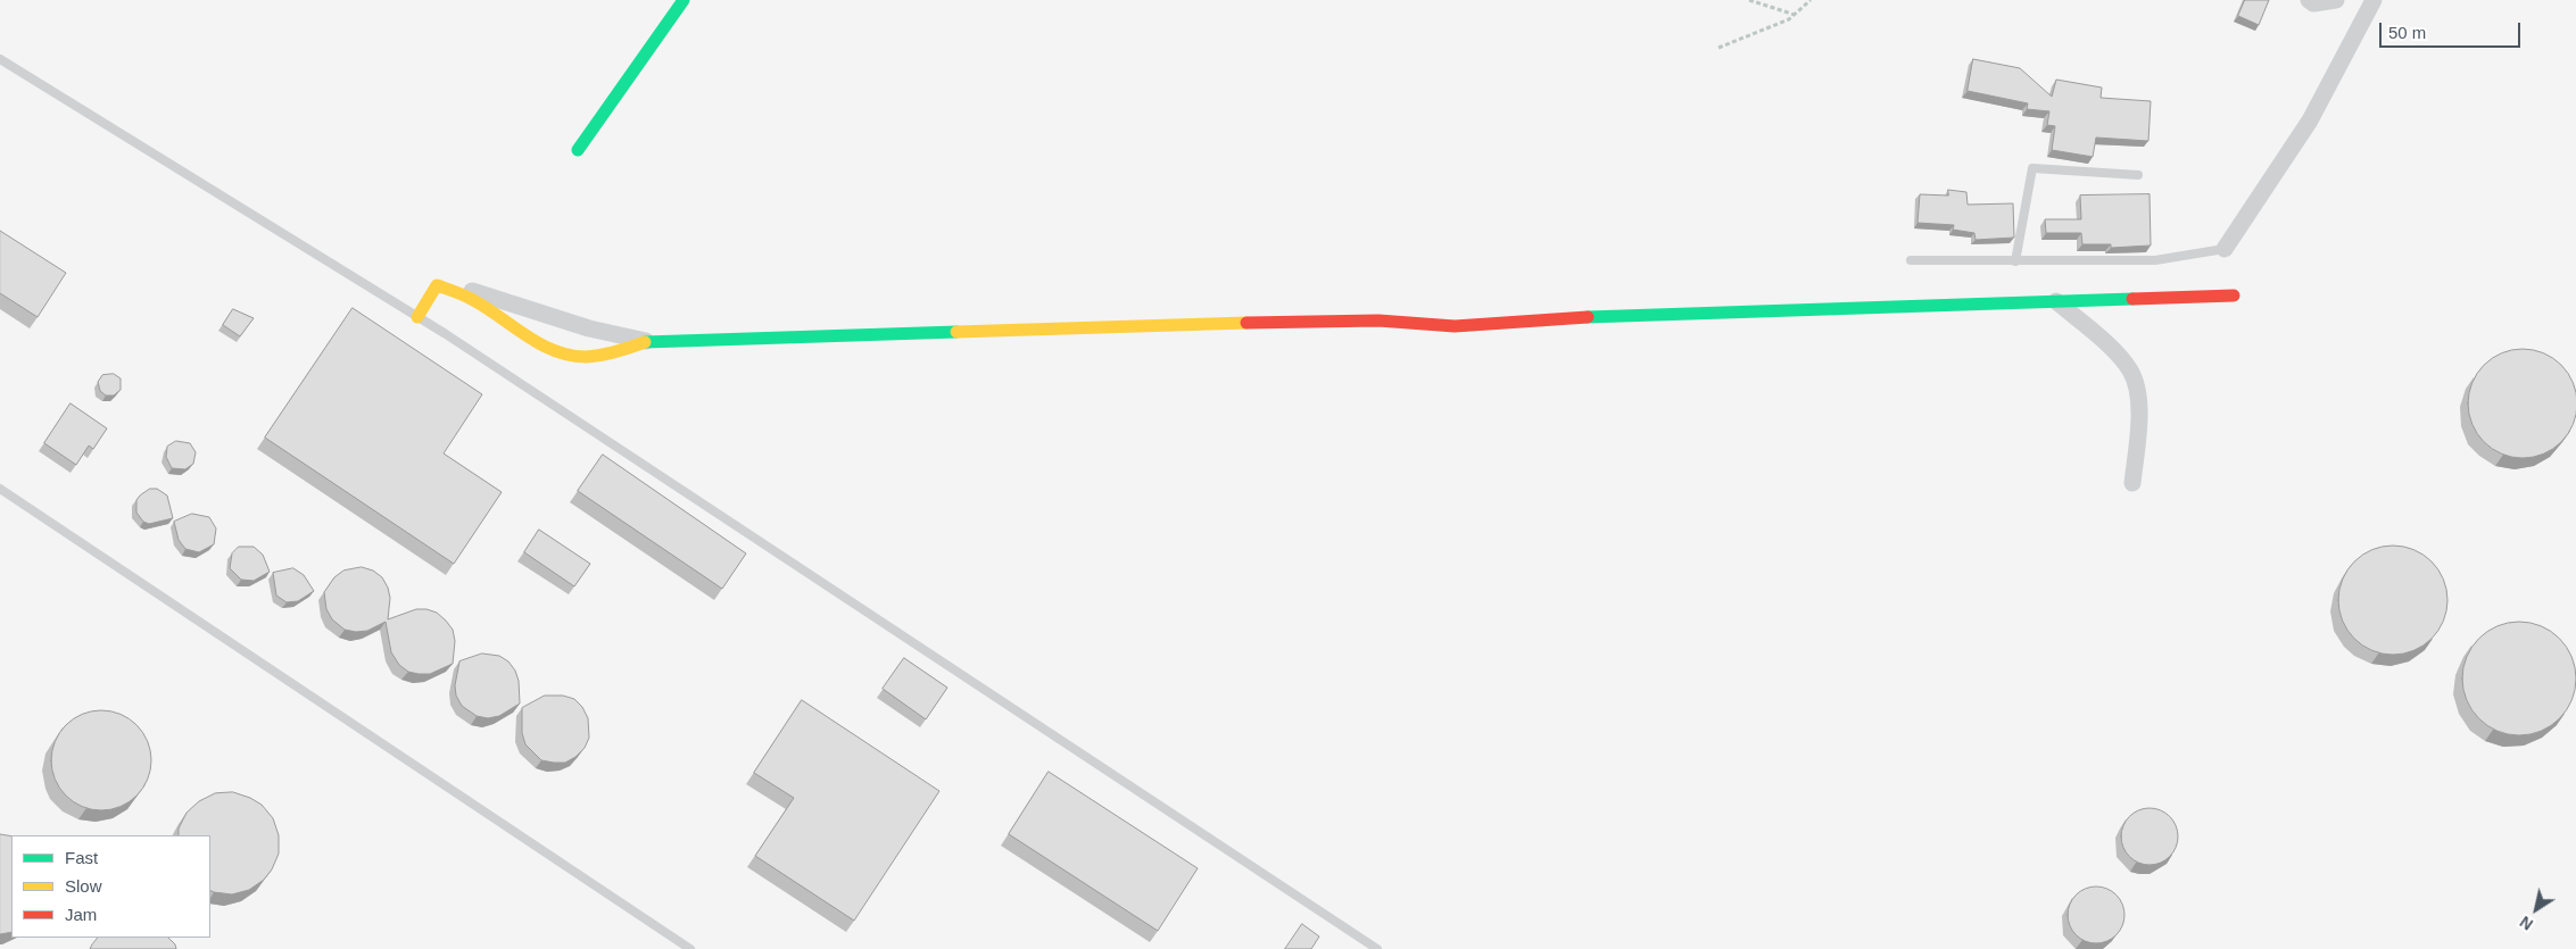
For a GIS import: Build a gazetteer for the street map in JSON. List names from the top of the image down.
{
  "legend": ["Fast", "Slow", "Jam"],
  "scale_bar": "50 m",
  "north": "bottom left"
}
